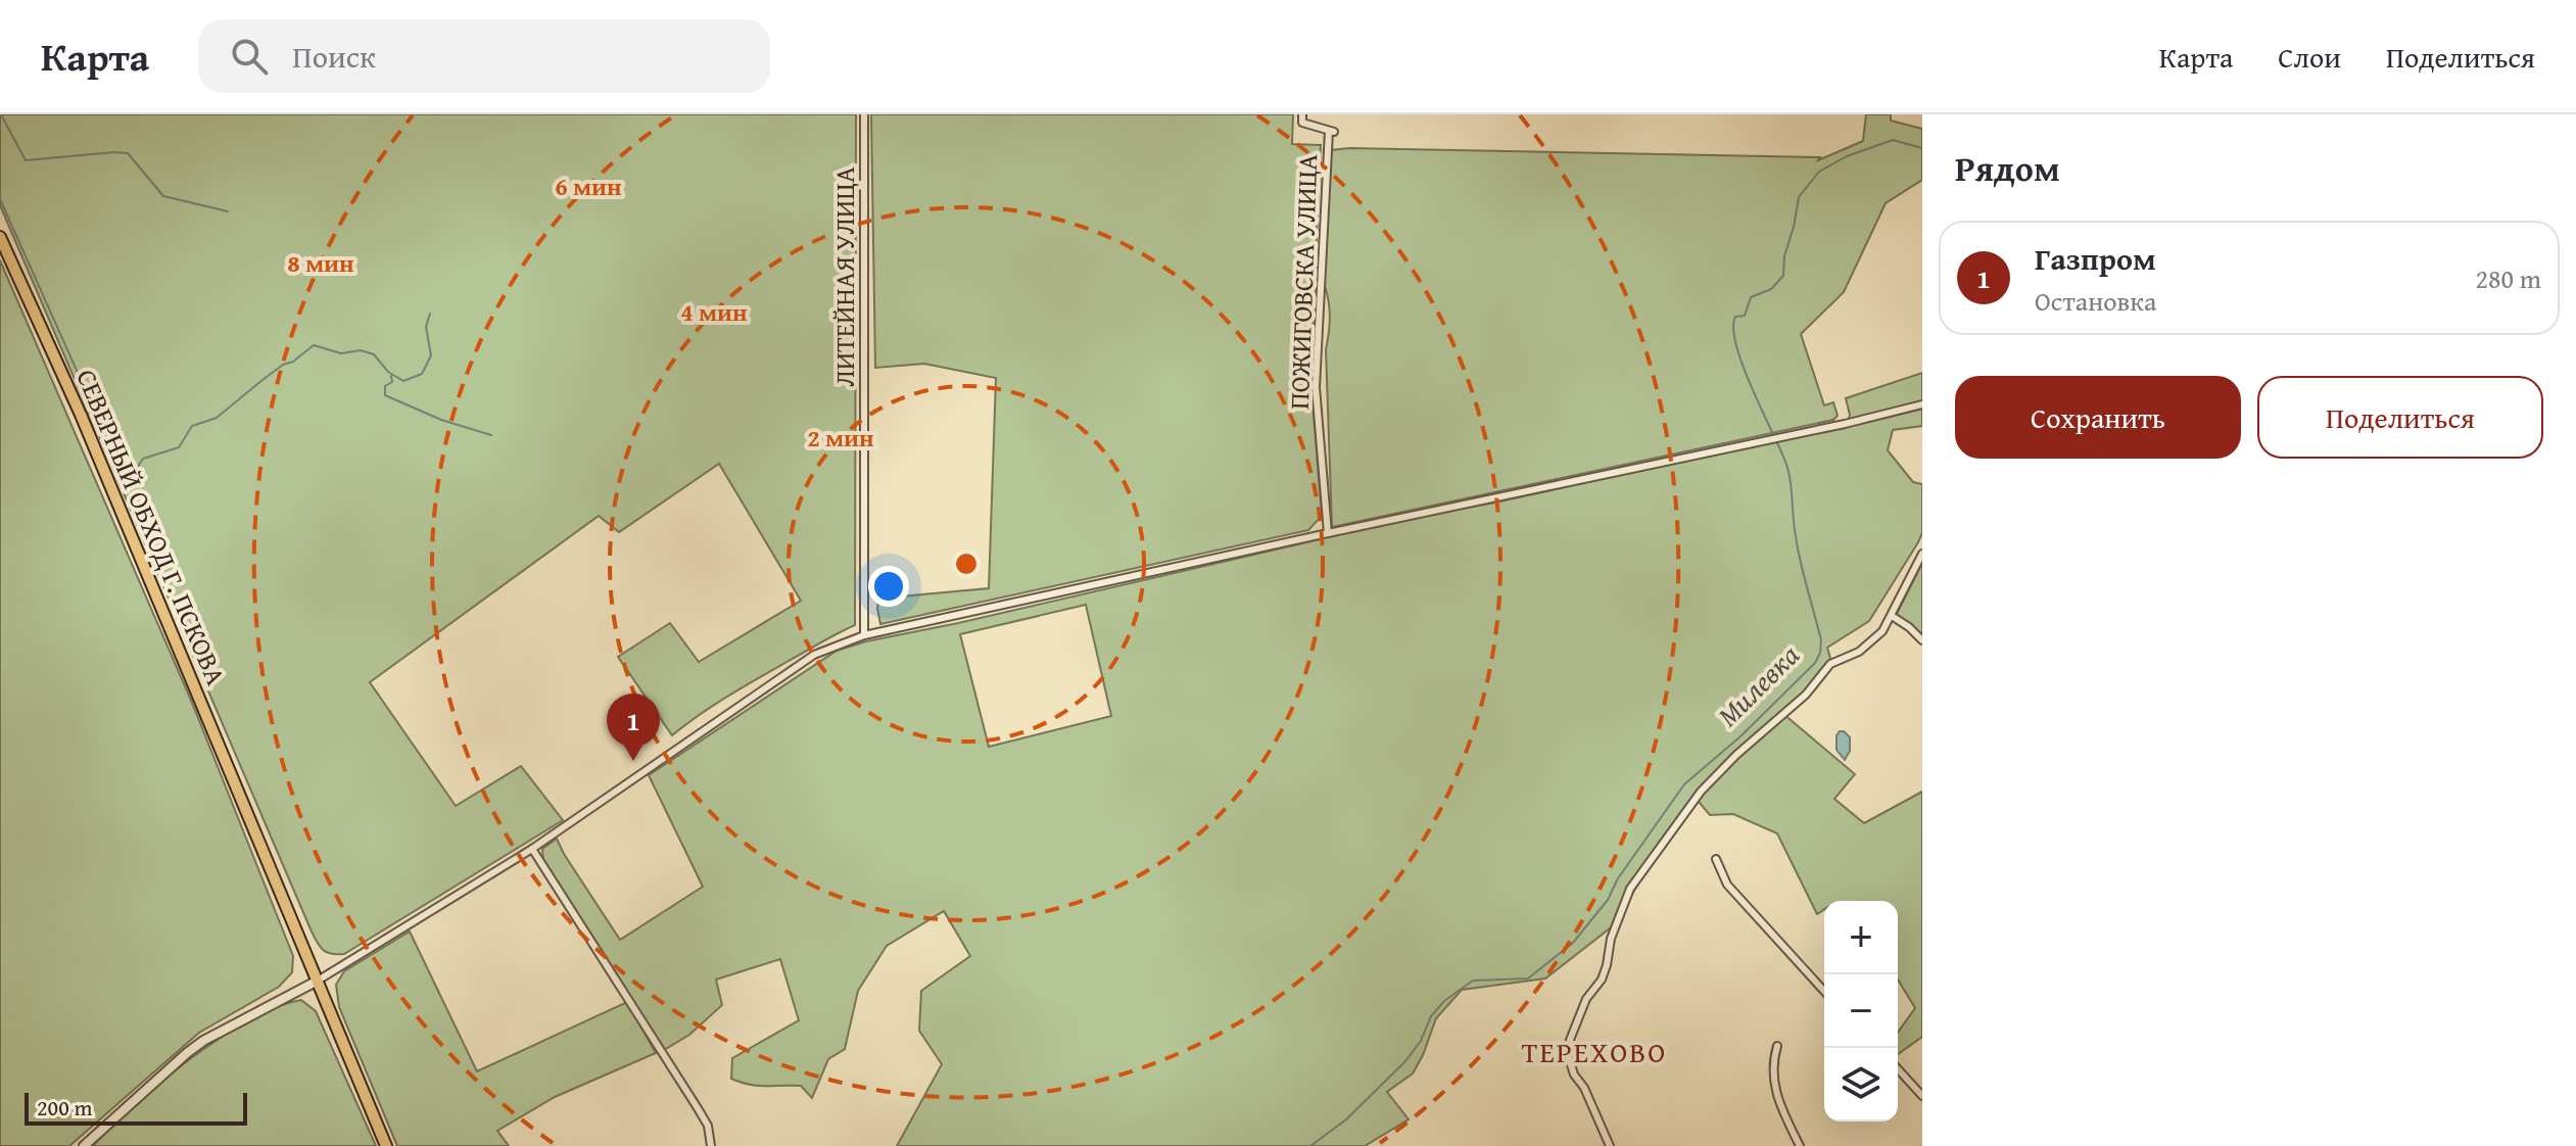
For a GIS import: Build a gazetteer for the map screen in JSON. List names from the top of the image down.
{
  "streets": {
    "highway": ["СЕВЕРНЫЙ ОБХОД Г. ПСКОВА"],
    "street": ["ЛИТЕЙНАЯ УЛИЦА", "ПОЖИГОВСКА УЛИЦА"]
  },
  "districts": ["ТЕРЕХОВО"],
  "water": ["Милевка"],
  "scale_bar": "200 m",
  "page": {
    "header": "Карта",
    "search": "Поиск",
    "nav": ["Карта", "Слои", "Поделиться"],
    "heading": "Рядом",
    "list": [
      {
        "mark": "1",
        "name": "Газпром",
        "note": "Остановка",
        "value": "280 m"
      }
    ],
    "buttons": ["Сохранить", "Поделиться"],
    "pins": "1",
    "map_buttons": ["+", "−"],
    "scale": "200 m"
  },
  "rings": [
    "6 мин",
    "8 мин",
    "4 мин",
    "2 мин"
  ]
}
